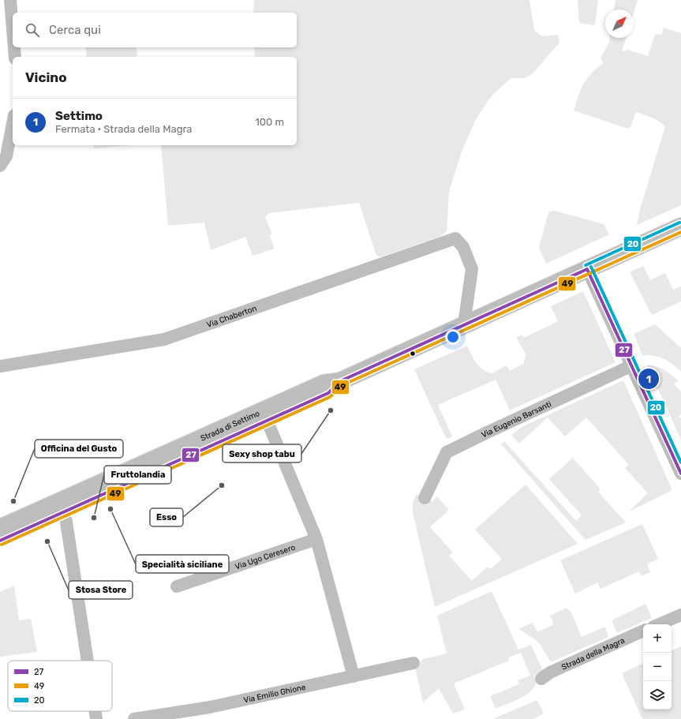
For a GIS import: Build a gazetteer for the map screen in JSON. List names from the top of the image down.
{
  "streets": {
    "main road": ["Strada di Settimo"],
    "street": [
      "Via Chaberton",
      "Via Eugenio Barsanti",
      "Via Ugo Ceresero",
      "Strada della Magra",
      "Via Emilio Ghione"
    ]
  },
  "crossings": [
    ["Via Chaberton", "Strada di Settimo"]
  ],
  "places": [
    "Sexy shop tabu",
    "Esso",
    "Officina del Gusto",
    "Specialità siciliane",
    "Fruttolandia",
    "Stosa Store"
  ],
  "lines": ["transit line 20", "transit line 49", "transit line 27"],
  "legend": ["27", "49", "20"],
  "north": "top right",
  "page": {
    "search": "Cerca qui",
    "heading": "Vicino",
    "list": [
      {
        "mark": "1",
        "name": "Settimo",
        "note": "Fermata · Strada della Magra",
        "value": "100 m"
      }
    ],
    "pins": "1",
    "map_buttons": ["+", "−"]
  }
}
